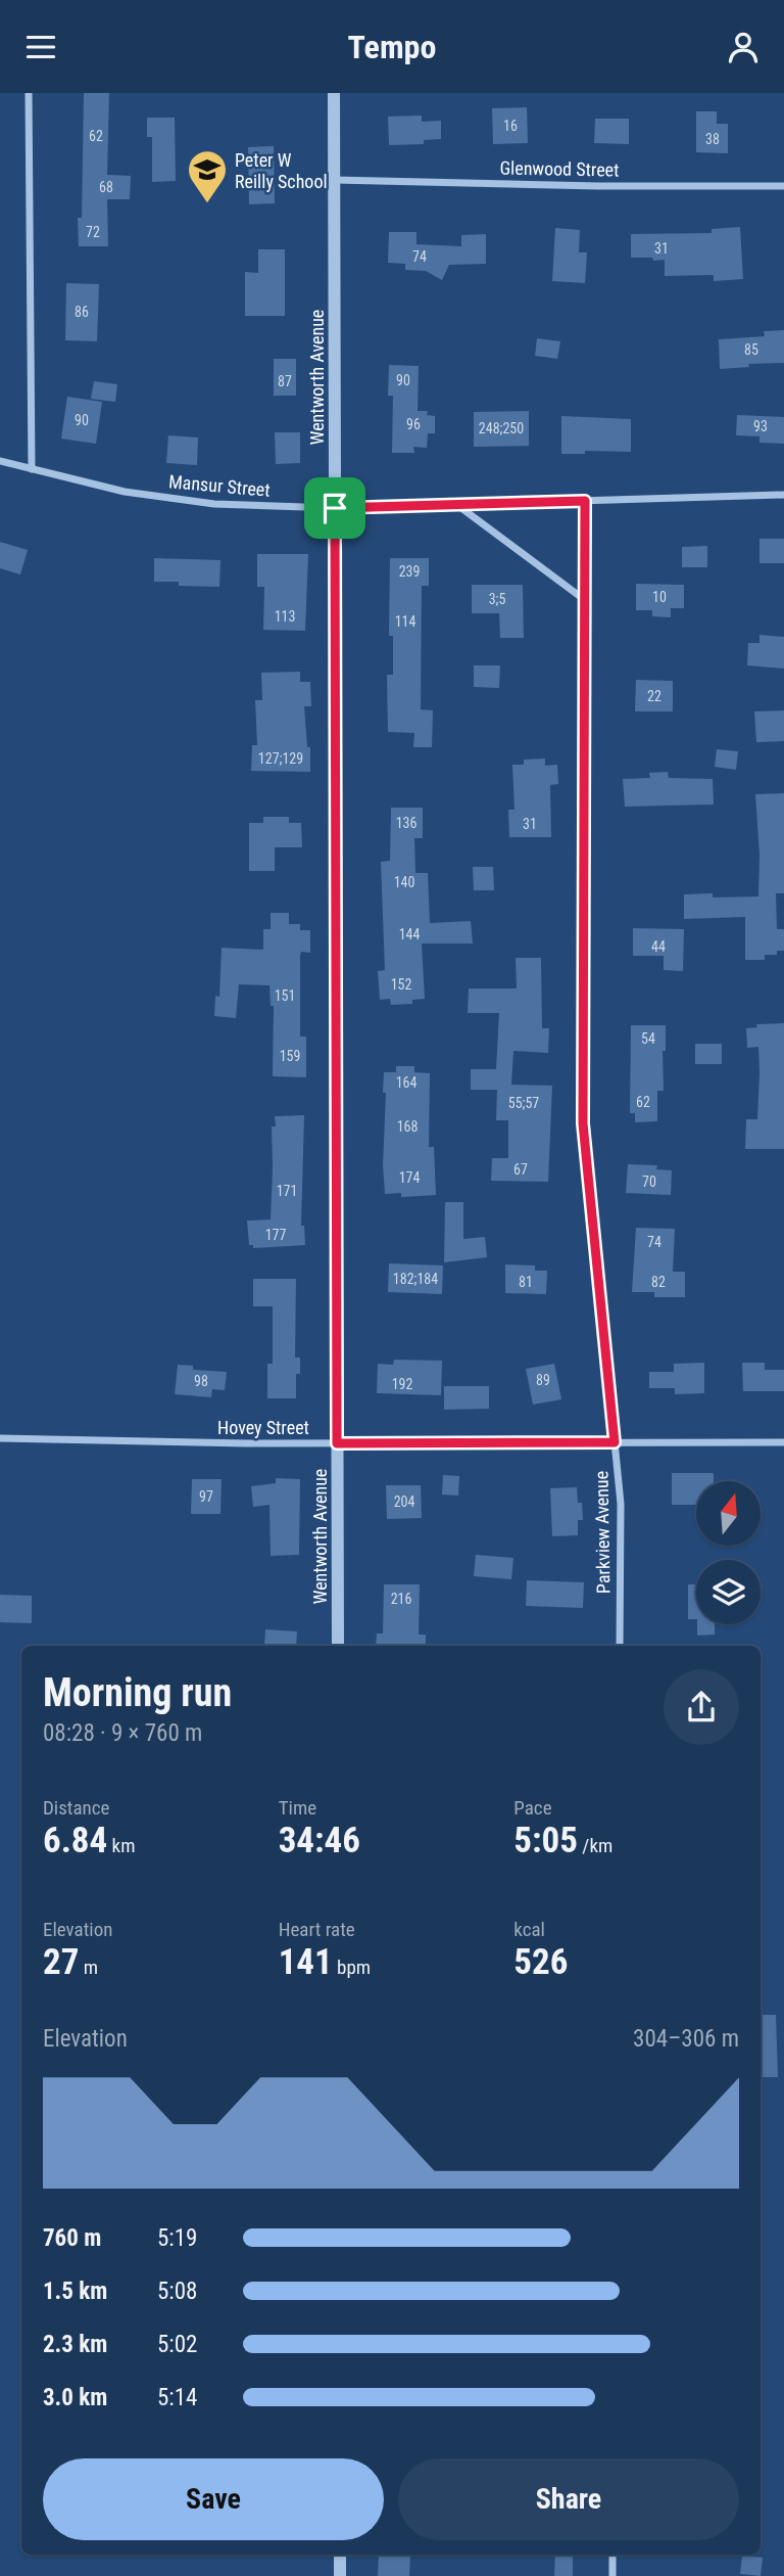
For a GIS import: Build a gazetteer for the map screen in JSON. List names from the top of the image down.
{
  "streets": {
    "street": [
      "Glenwood Street",
      "Wentworth Avenue",
      "Mansur Street",
      "Hovey Street",
      "Parkview Avenue"
    ]
  },
  "crossings": [
    ["Glenwood Street", "Wentworth Avenue"],
    ["Wentworth Avenue", "Mansur Street"],
    ["Wentworth Avenue", "Hovey Street"],
    ["Mansur Street", "Parkview Avenue"],
    ["Hovey Street", "Parkview Avenue"]
  ],
  "places": {
    "school or university": ["Peter W Reilly School"]
  },
  "house_numbers": [
    "16",
    "62",
    "38",
    "68",
    "72",
    "31",
    "74",
    "86",
    "85",
    "90",
    "87",
    "90",
    "96",
    "93",
    "248;250",
    "239",
    "10",
    "3;5",
    "113",
    "114",
    "22",
    "127;129",
    "136",
    "31",
    "140",
    "144",
    "44",
    "152",
    "151",
    "54",
    "159",
    "164",
    "62",
    "55;57",
    "168",
    "67",
    "174",
    "70",
    "171",
    "177",
    "74",
    "182;184",
    "81",
    "82",
    "89",
    "98",
    "192",
    "97",
    "204",
    "216"
  ],
  "north": "top",
  "page": {
    "header": "Tempo",
    "heading": ["Morning run", "08:28 · 9 × 760 m"],
    "stats": [
      ["Distance", "6.84 km"],
      ["Time", "34:46"],
      ["Pace", "5:05 /km"],
      ["Elevation", "27 m"],
      ["Heart rate", "141 bpm"],
      ["kcal", "526"]
    ],
    "chart": ["Elevation", "304–306 m"],
    "list": [
      {
        "name": "760 m",
        "note": "5:19"
      },
      {
        "name": "1.5 km",
        "note": "5:08"
      },
      {
        "name": "2.3 km",
        "note": "5:02"
      },
      {
        "name": "3.0 km",
        "note": "5:14"
      }
    ],
    "buttons": ["Save", "Share"]
  }
}
